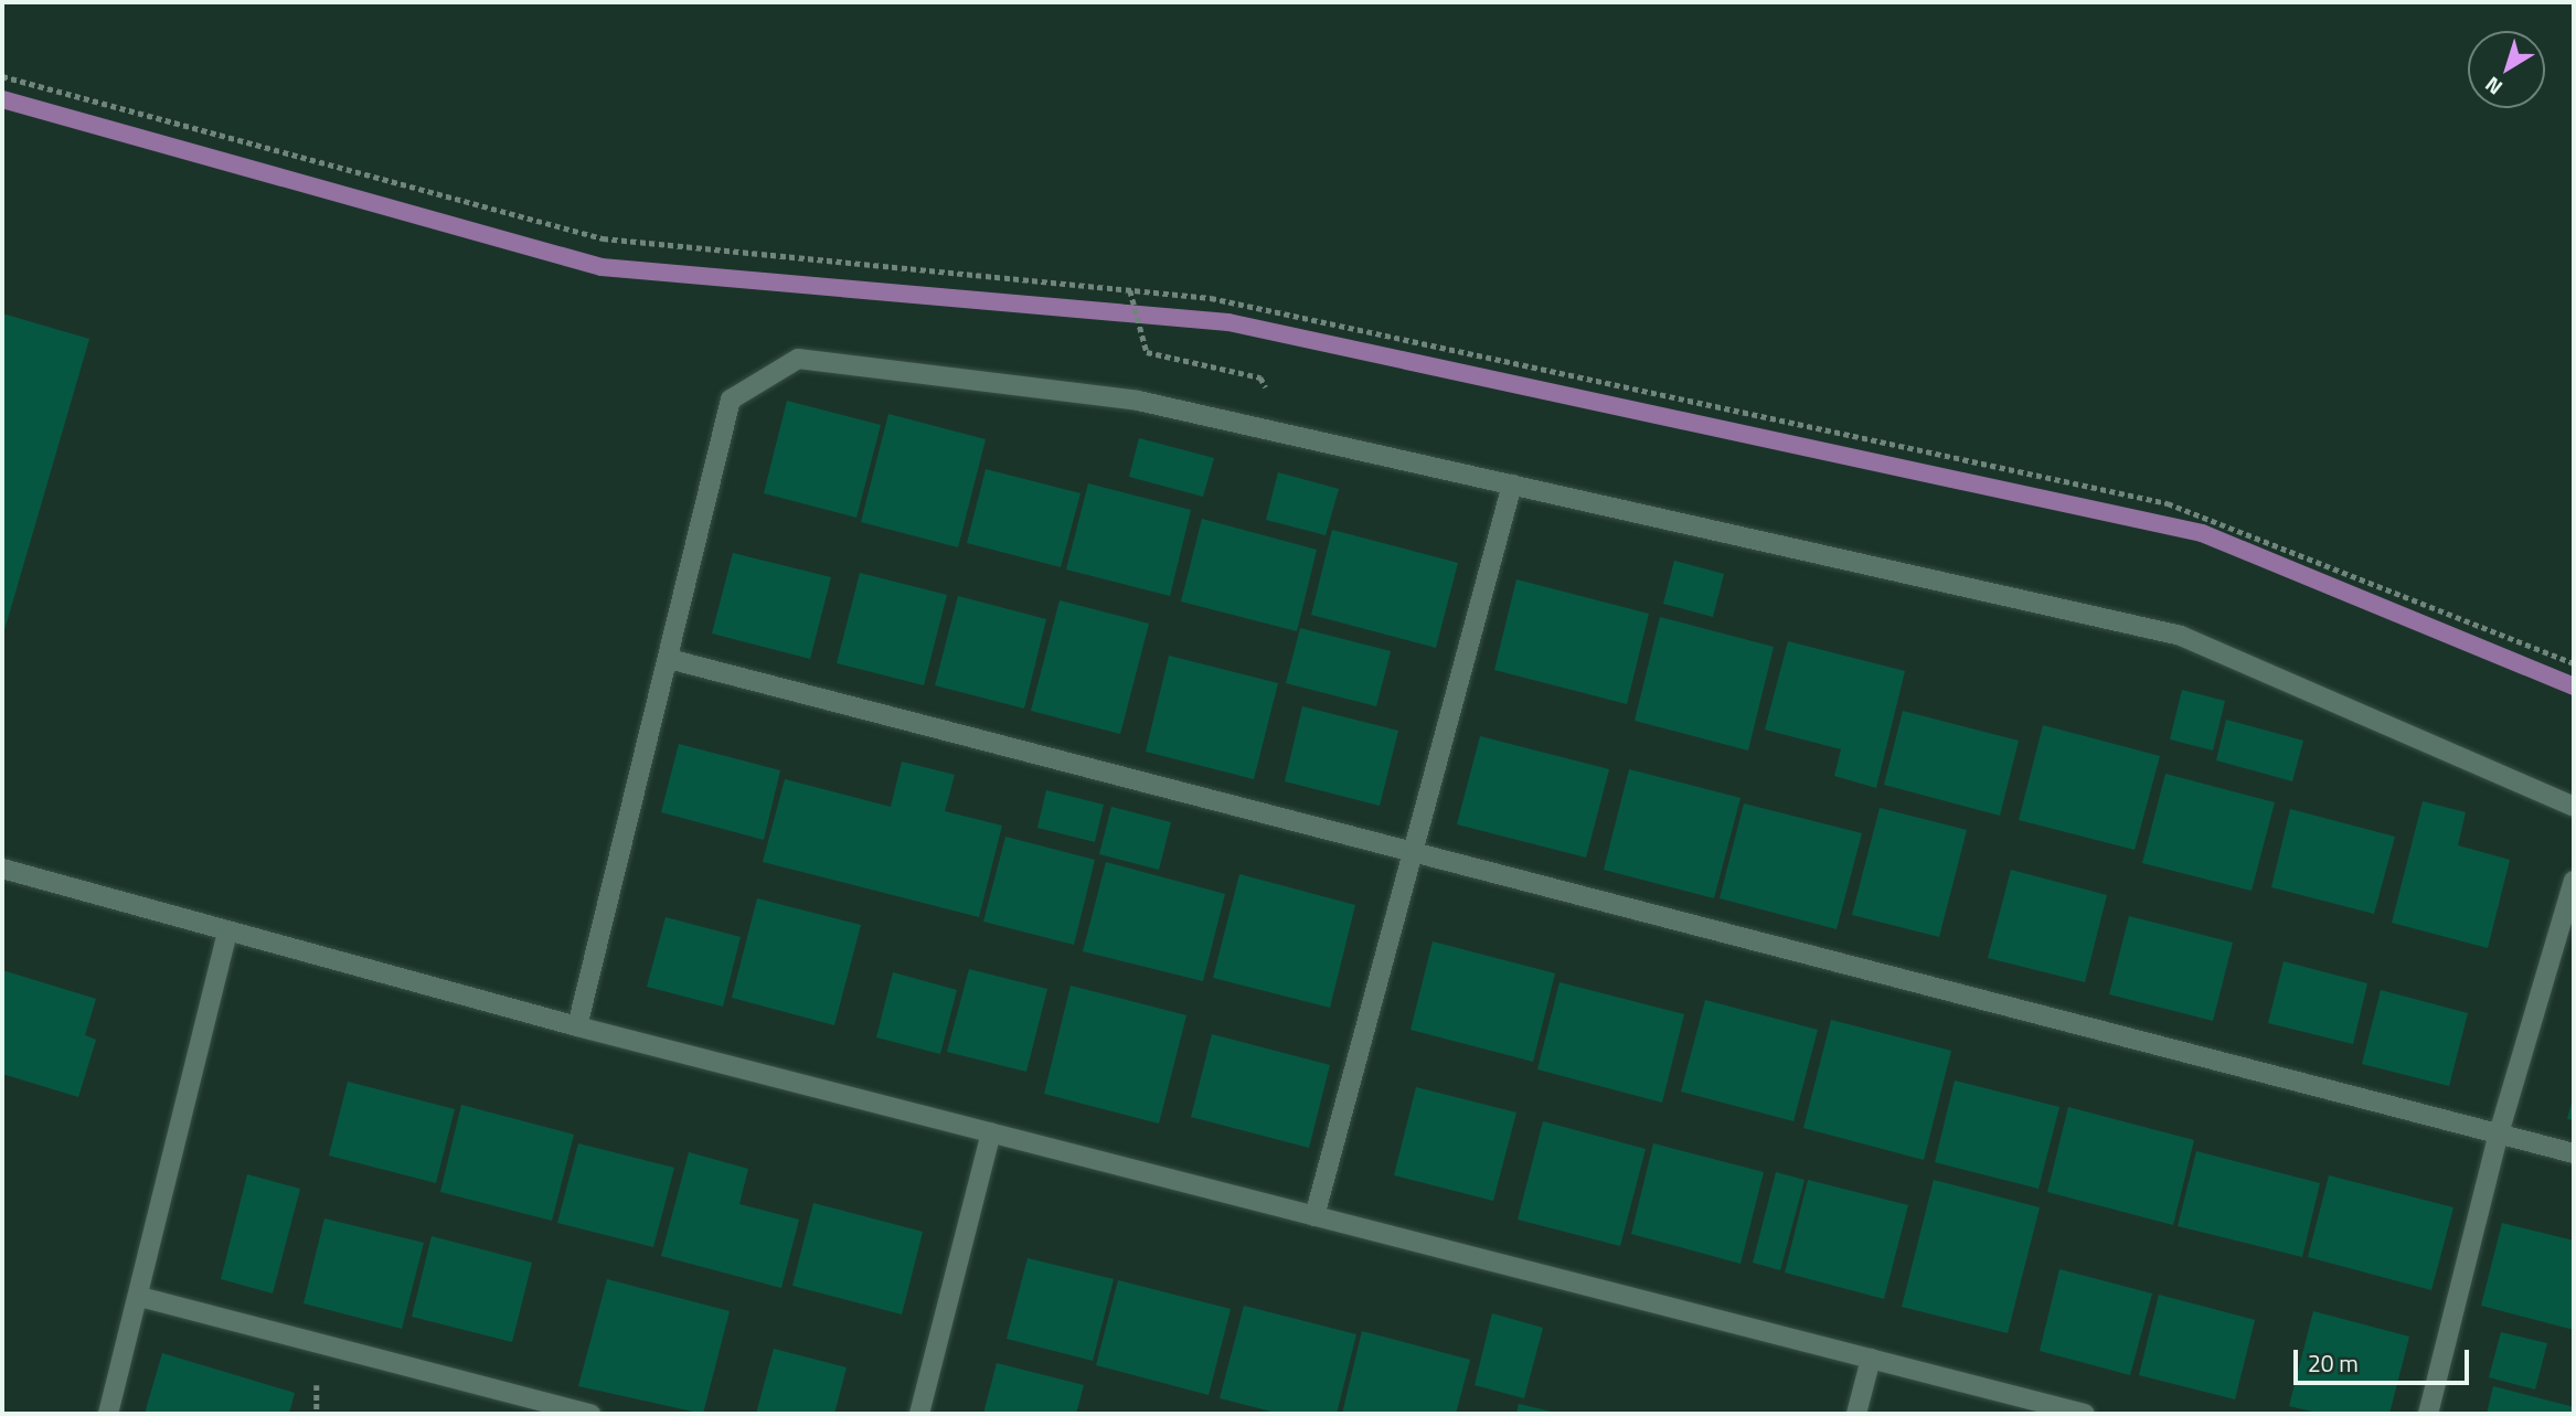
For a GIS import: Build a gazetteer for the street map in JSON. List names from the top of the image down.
{
  "scale_bar": "20 m",
  "north": "bottom left"
}
